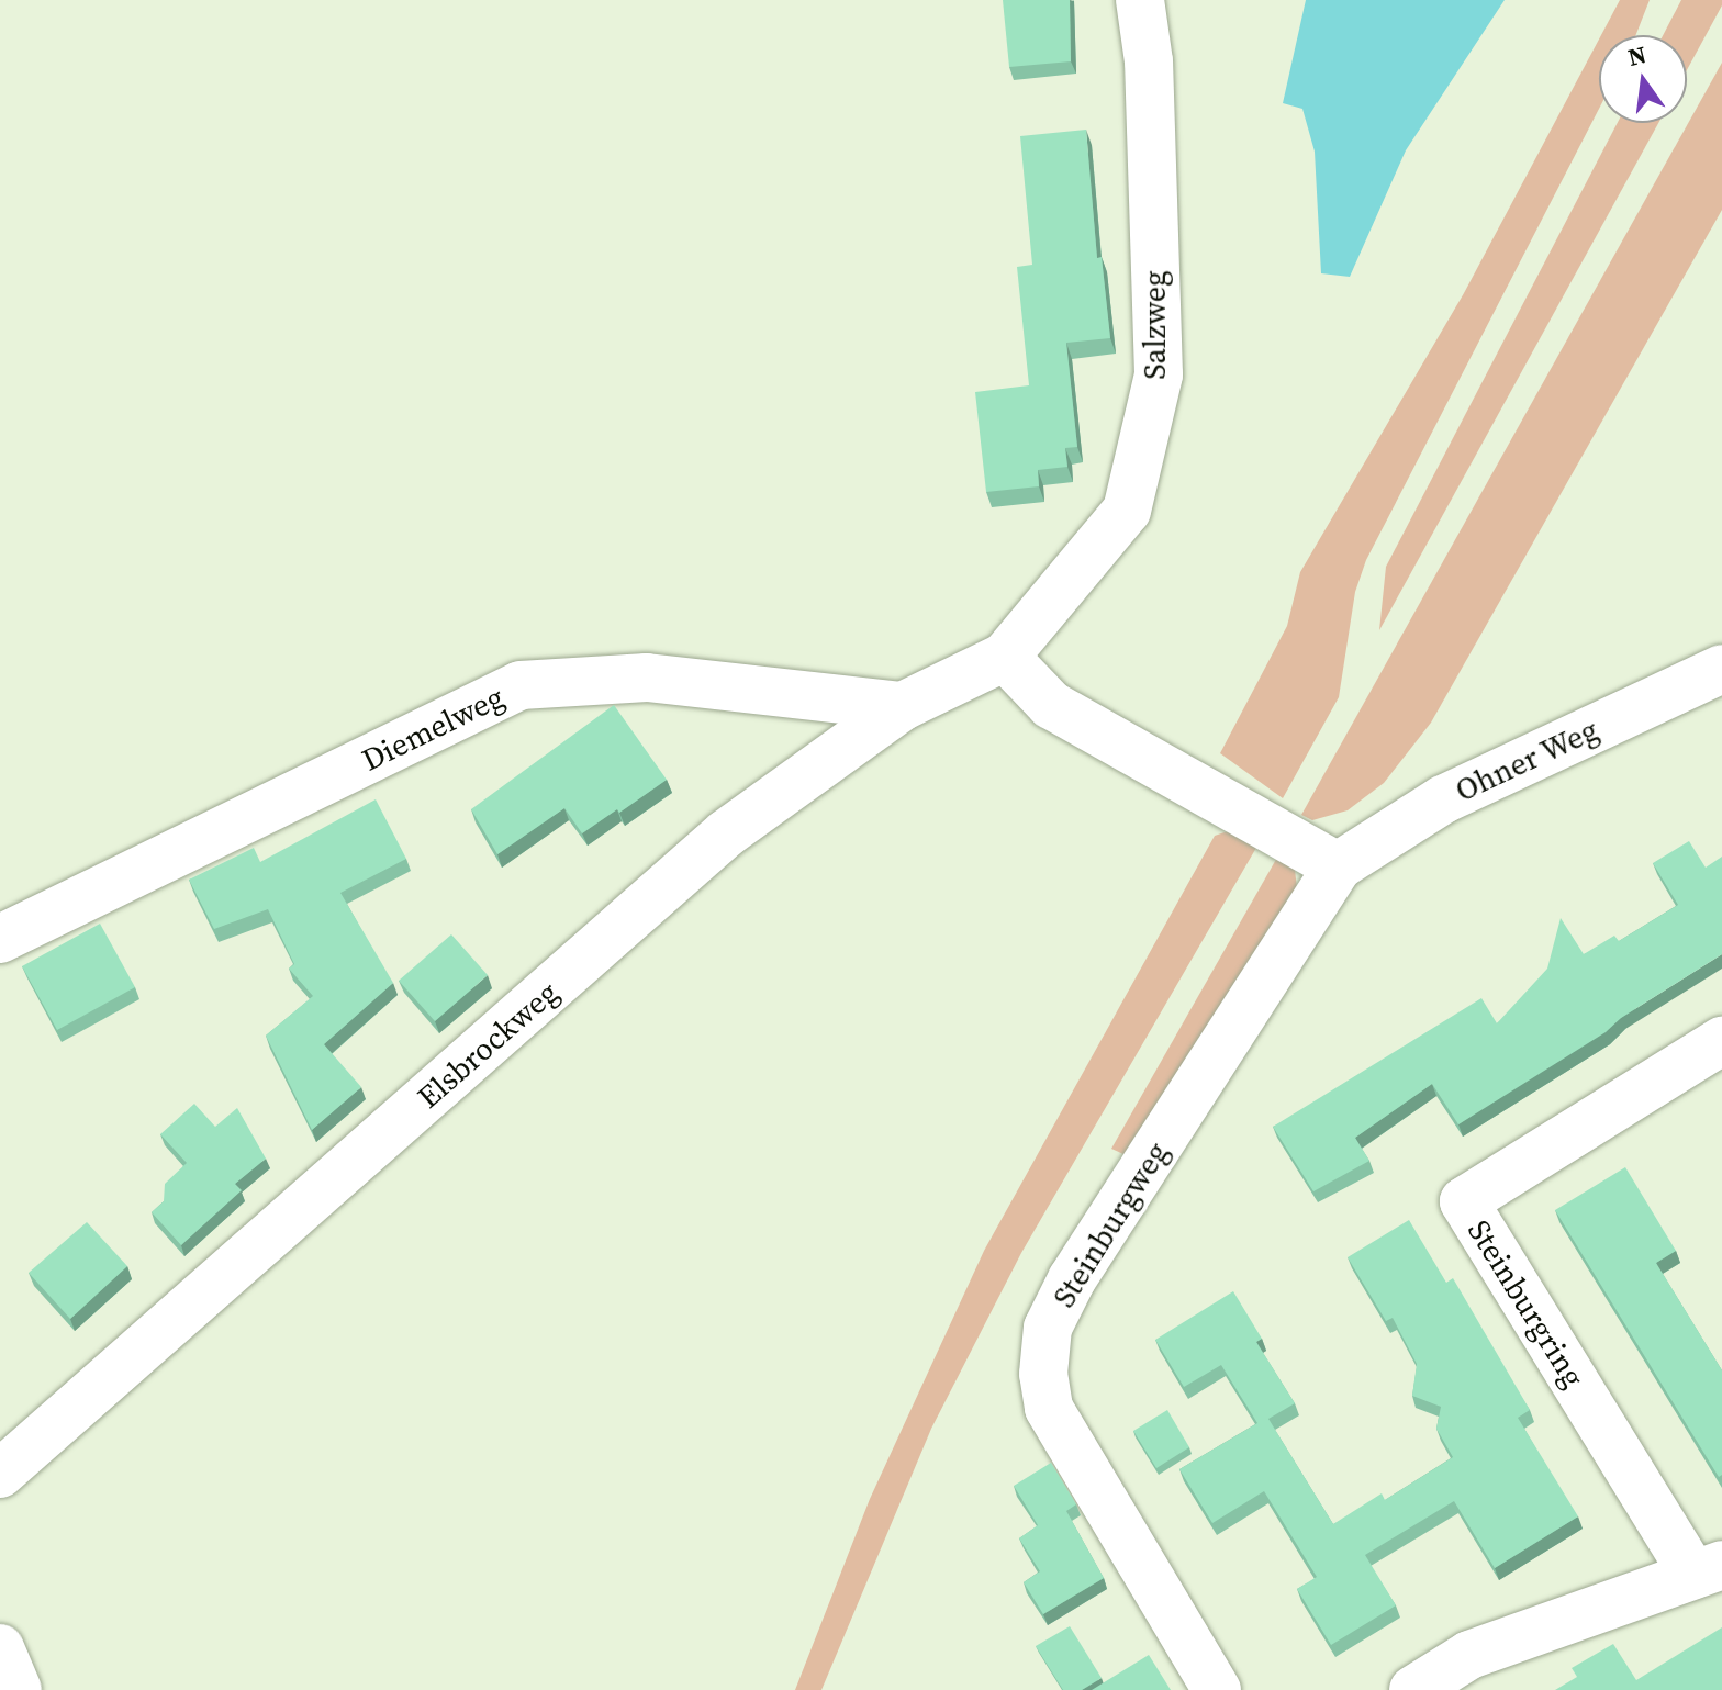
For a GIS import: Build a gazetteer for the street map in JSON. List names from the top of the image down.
{
  "streets": {
    "street": [
      "Salzweg",
      "Diemelweg",
      "Ohner Weg",
      "Elsbrockweg",
      "Steinburgweg",
      "Steinburgring"
    ]
  },
  "crossings": [
    ["Salzweg", "Elsbrockweg"],
    ["Diemelweg", "Elsbrockweg"],
    ["Ohner Weg", "Steinburgweg"]
  ],
  "north": "top"
}
